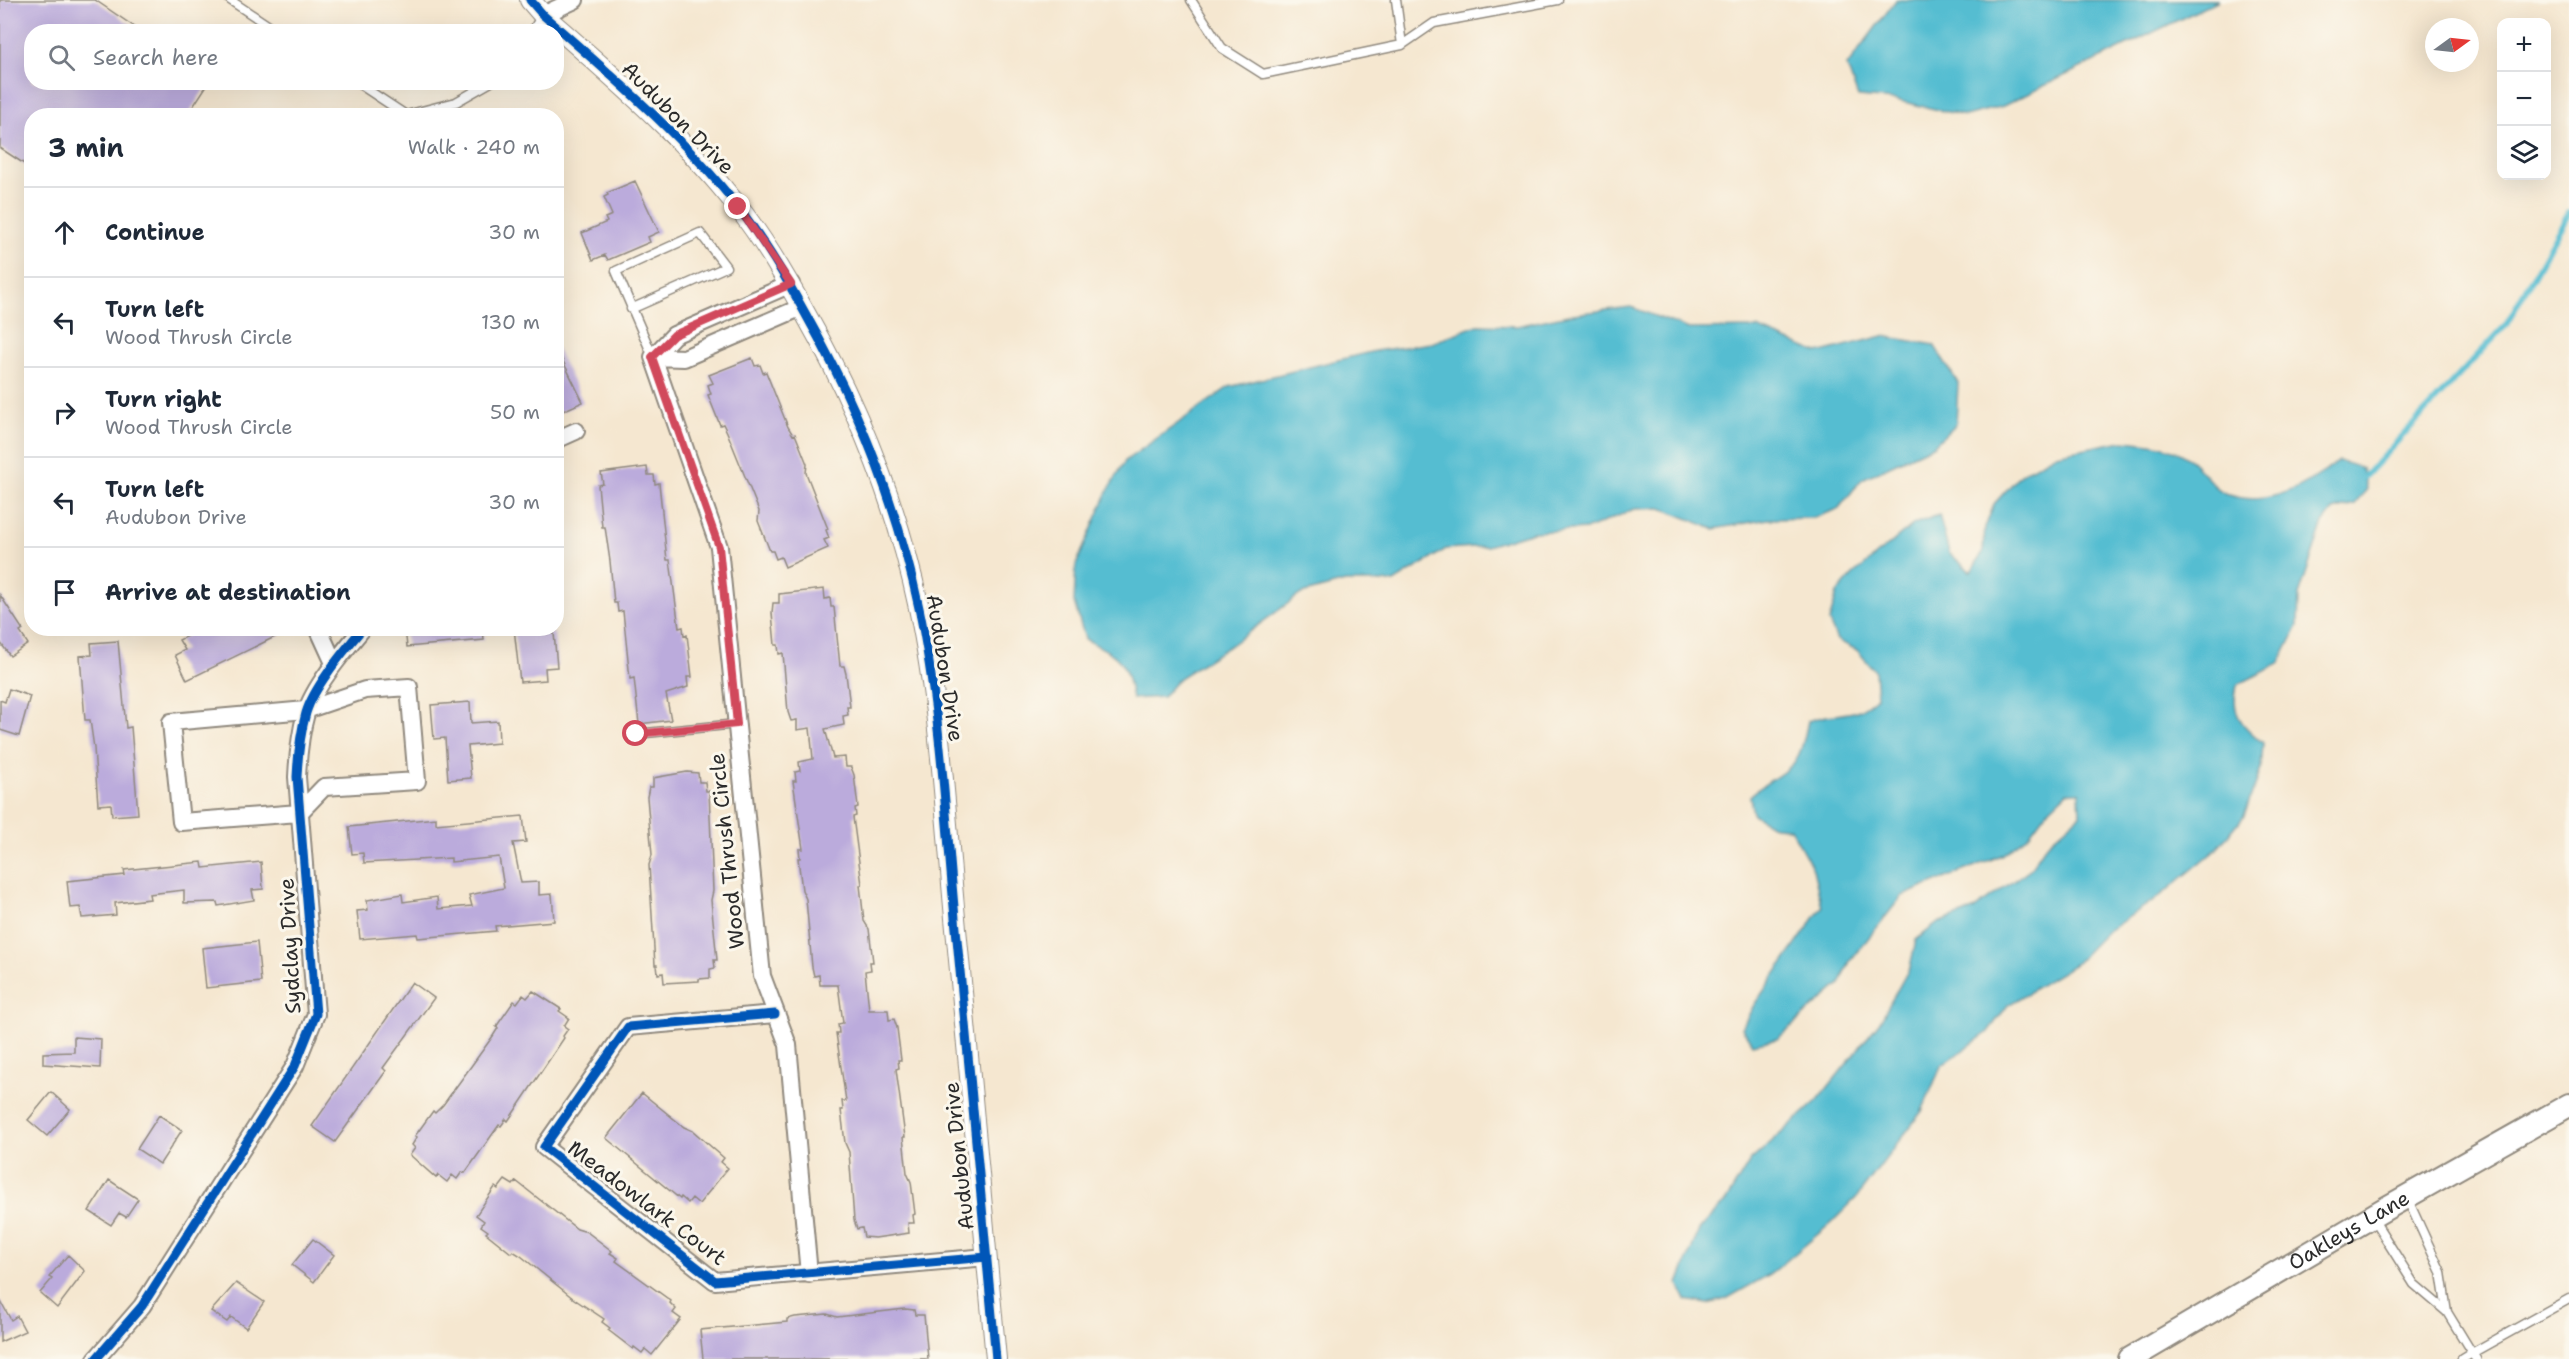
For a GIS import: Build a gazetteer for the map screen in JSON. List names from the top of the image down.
{
  "streets": {
    "main road": ["Oakleys Lane"],
    "street": [
      "Audubon Drive",
      "Wood Thrush Circle",
      "Sydclay Drive",
      "Meadowlark Court"
    ]
  },
  "crossings": [
    ["Audubon Drive", "Meadowlark Court"],
    ["Wood Thrush Circle", "Meadowlark Court"]
  ],
  "north": "right",
  "page": {
    "map_buttons": ["+", "−"],
    "search": "Search here",
    "heading": ["3 min", "Walk · 240 m"],
    "list": [
      ["Continue", "30 m"],
      ["Turn left", "Wood Thrush Circle", "130 m"],
      ["Turn right", "Wood Thrush Circle", "50 m"],
      ["Turn left", "Audubon Drive", "30 m"],
      "Arrive at destination"
    ]
  }
}
